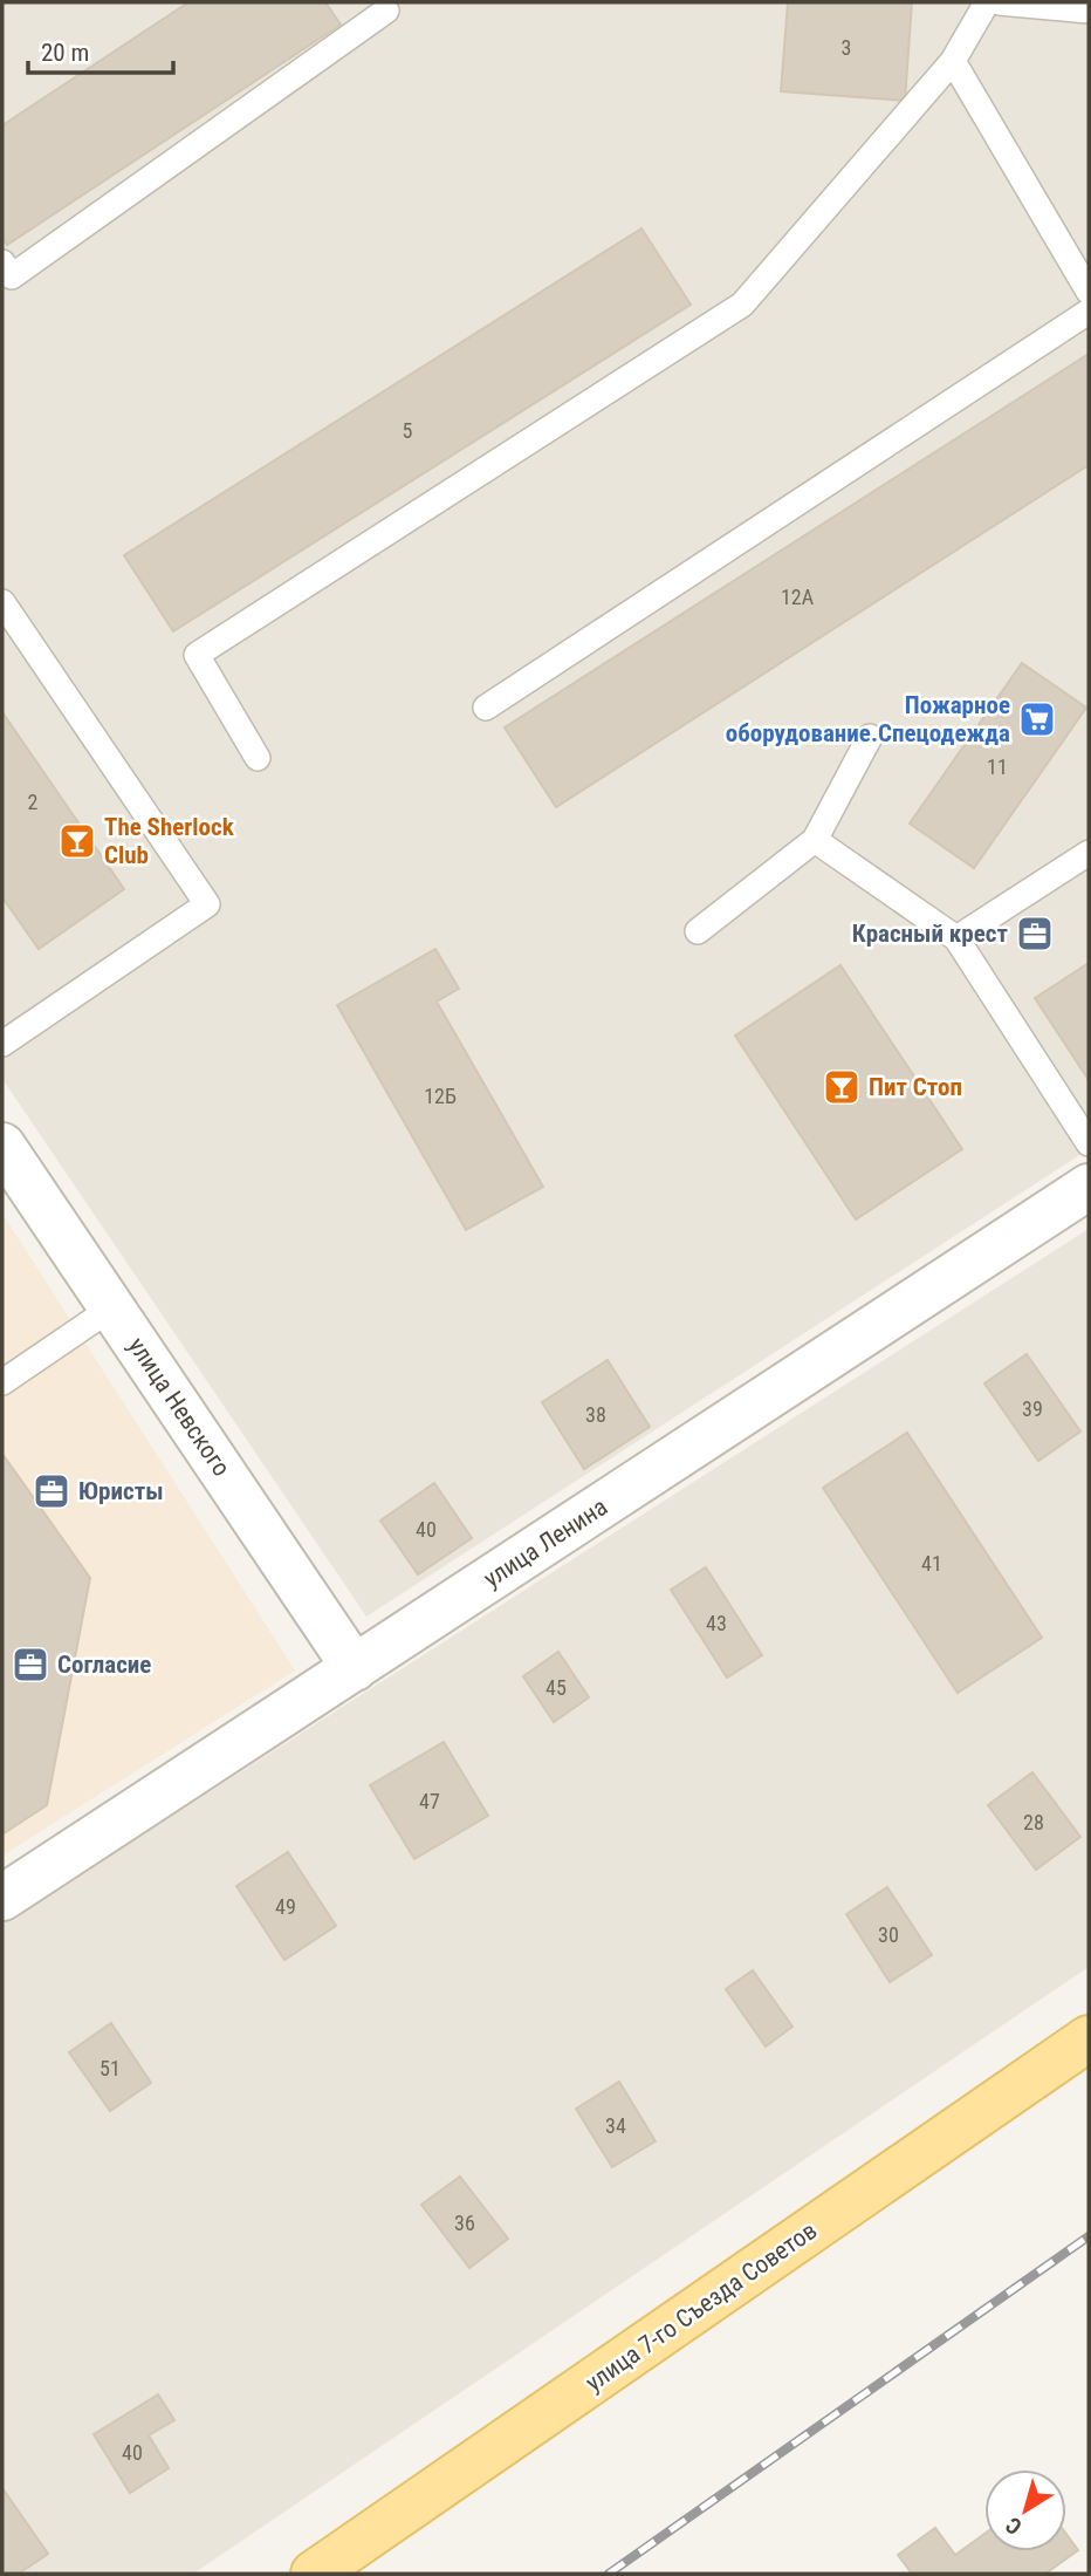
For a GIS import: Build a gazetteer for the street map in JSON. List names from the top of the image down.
{
  "streets": {
    "main road": ["улица 7-го Съезда Советов"],
    "street": ["улица Невского", "улица Ленина"]
  },
  "crossings": [
    ["улица Невского", "улица Ленина"]
  ],
  "places": {
    "supermarket": ["Пожарное оборудование.Спецодежда"],
    "bar": ["The Sherlock Club", "Пит Стоп"],
    "office": ["Красный крест", "Юристы", "Согласие"]
  },
  "house_numbers": [
    "3",
    "5",
    "12А",
    "11",
    "2",
    "12Б",
    "39",
    "38",
    "40",
    "41",
    "43",
    "45",
    "47",
    "28",
    "49",
    "30",
    "51",
    "34",
    "36",
    "40"
  ],
  "scale_bar": "20 m",
  "north": "bottom left"
}
